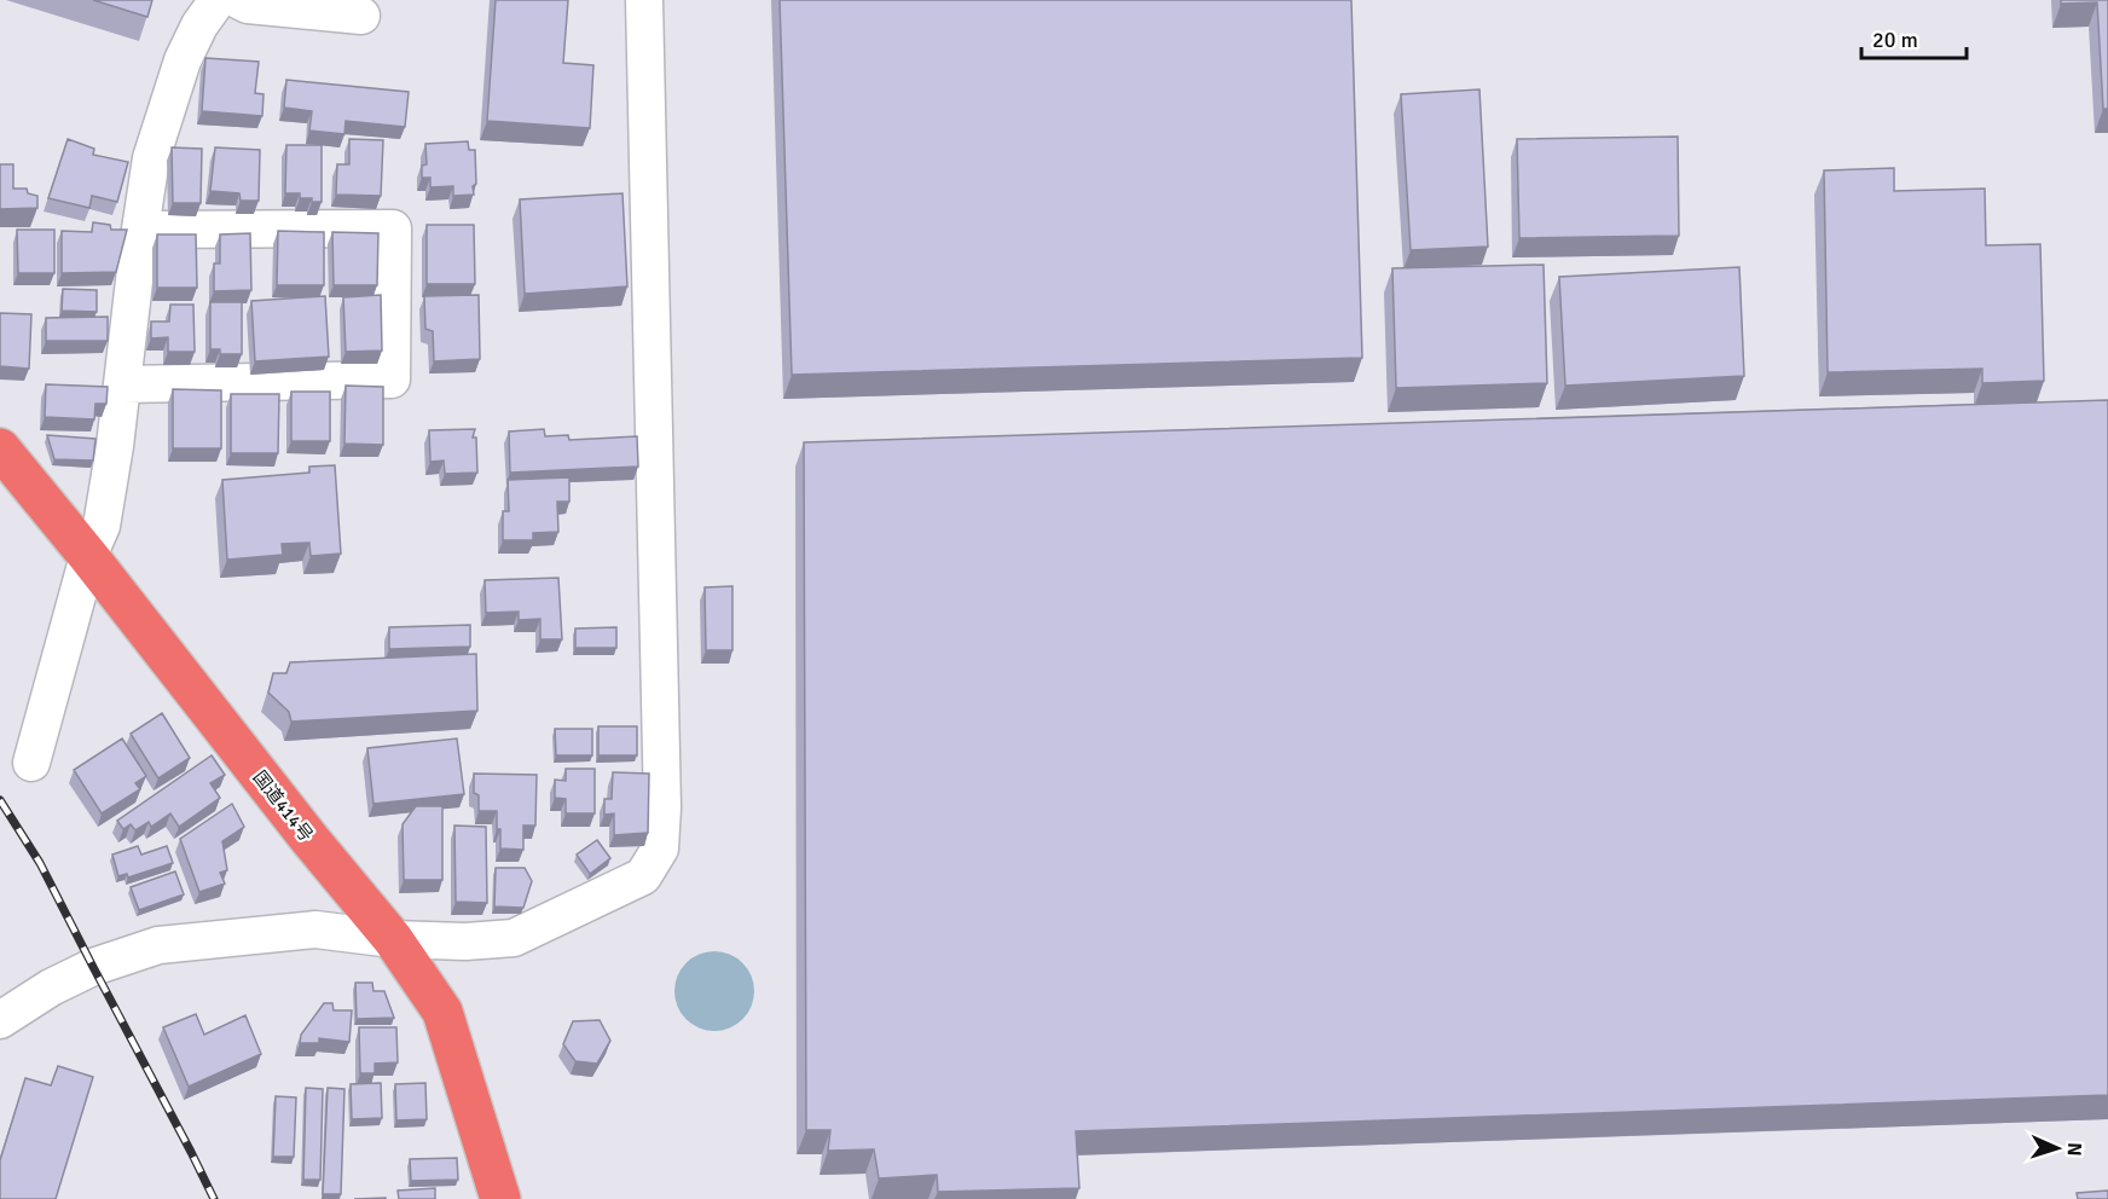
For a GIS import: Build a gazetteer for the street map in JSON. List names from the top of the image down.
{
  "streets": {
    "highway": ["国道414号"]
  },
  "scale_bar": "20 m",
  "north": "right"
}
